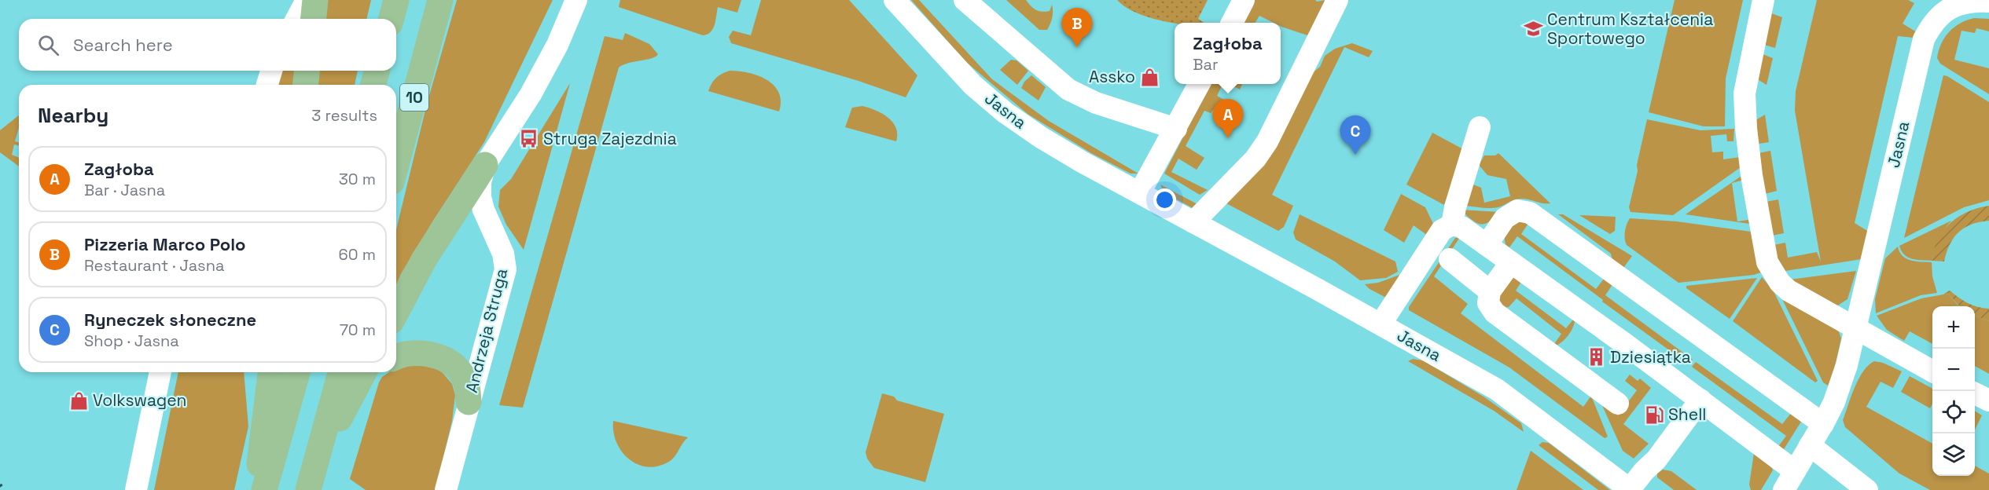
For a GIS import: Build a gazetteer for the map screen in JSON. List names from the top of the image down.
{
  "streets": {
    "main road": ["10"],
    "street": ["Jasna", "Andrzeja Struga"]
  },
  "places": {
    "school or university": ["Centrum Kształcenia Sportowego"],
    "shop": ["Assko", "Volkswagen"],
    "bus stop": ["Struga Zajezdnia"],
    "building": ["Dziesiątka"],
    "fuel station": ["Shell"]
  },
  "page": {
    "pins": ["B", "A", "C"],
    "search": "Search here",
    "popup": ["Zagłoba", "Bar"],
    "heading": ["Nearby", "3 results"],
    "list": [
      {
        "mark": "A",
        "name": "Zagłoba",
        "note": "Bar · Jasna",
        "value": "30 m"
      },
      {
        "mark": "B",
        "name": "Pizzeria Marco Polo",
        "note": "Restaurant · Jasna",
        "value": "60 m"
      },
      {
        "mark": "C",
        "name": "Ryneczek słoneczne",
        "note": "Shop · Jasna",
        "value": "70 m"
      }
    ],
    "map_buttons": ["+", "−"]
  }
}
